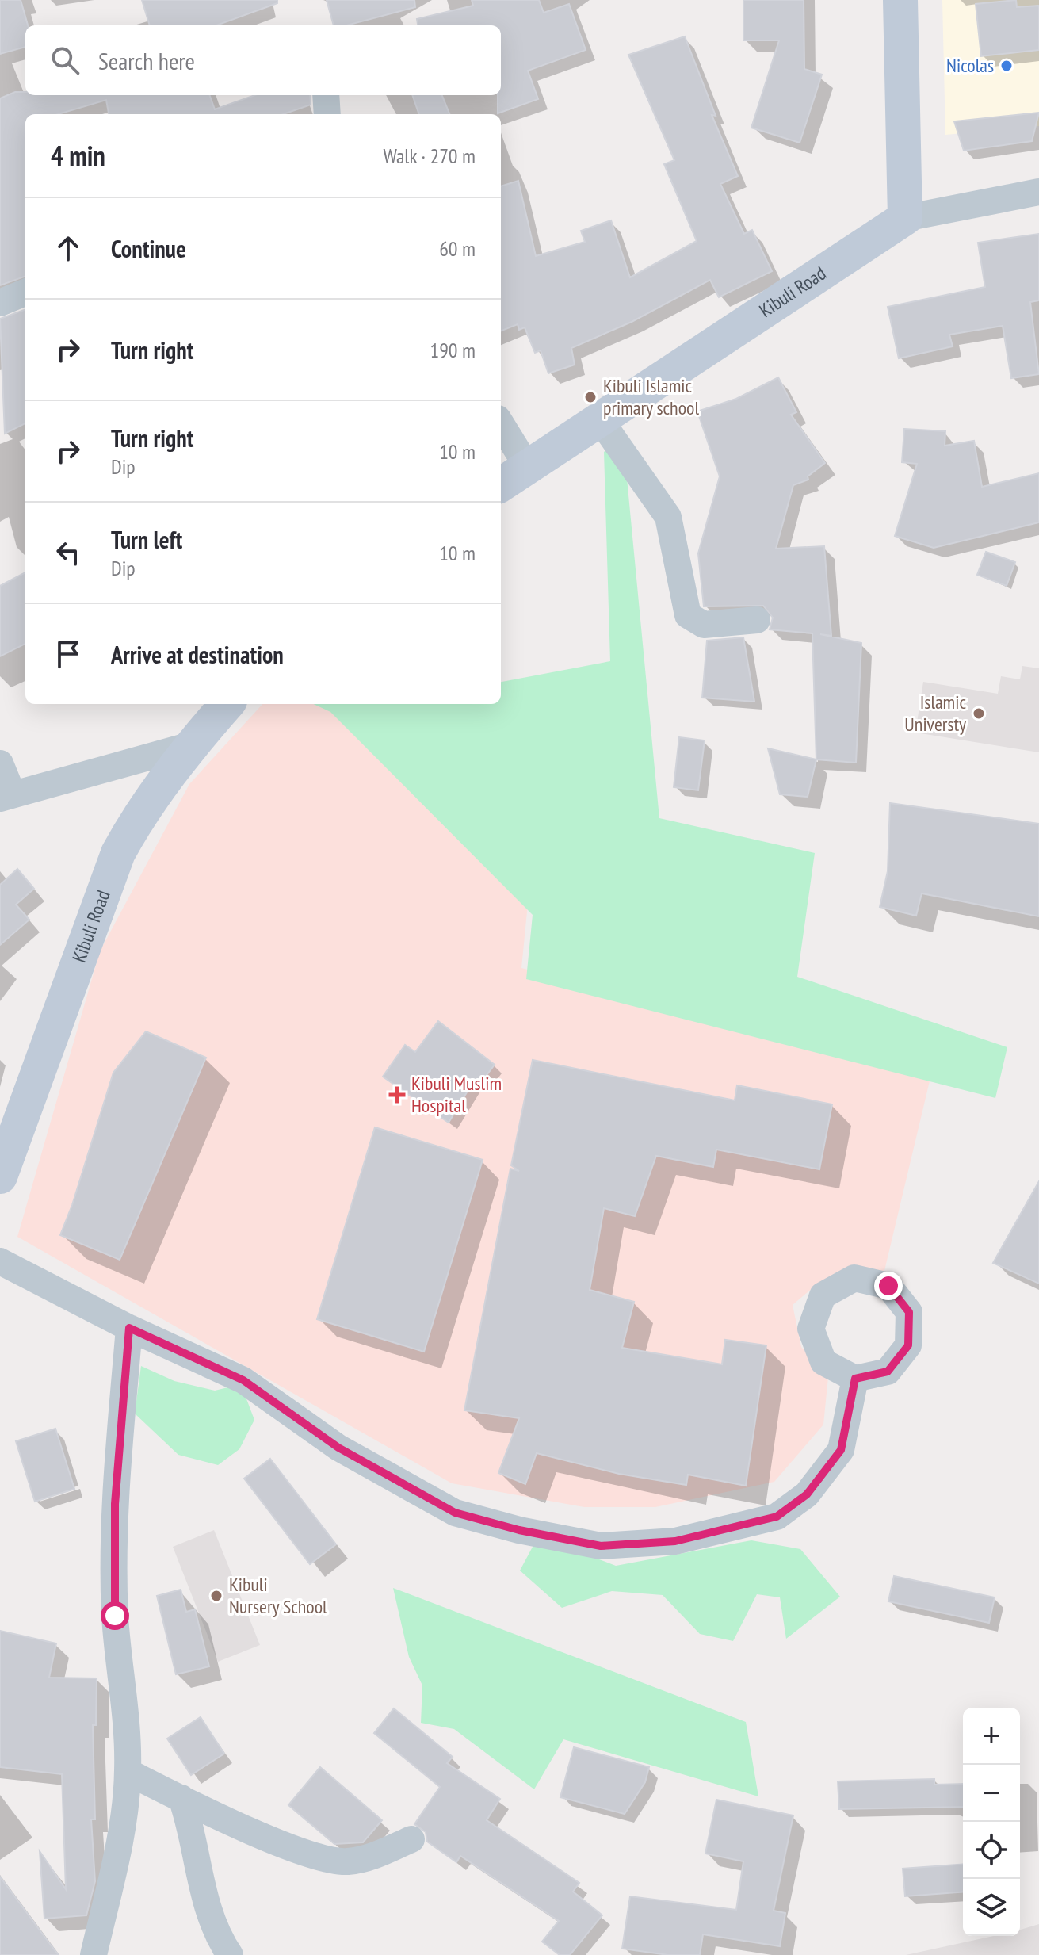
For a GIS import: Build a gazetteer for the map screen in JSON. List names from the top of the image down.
{
  "streets": {
    "street": ["Kibuli Road"]
  },
  "places": {
    "other": [
      "Nicolas",
      "Kibuli Islamic primary school",
      "Islamic Universty",
      "Kibuli Nursery School"
    ],
    "health": ["Kibuli Muslim Hospital"]
  },
  "page": {
    "search": "Search here",
    "heading": ["4 min", "Walk · 270 m"],
    "list": [
      ["Continue", "60 m"],
      ["Turn right", "190 m"],
      ["Turn right", "Dip", "10 m"],
      ["Turn left", "Dip", "10 m"],
      "Arrive at destination"
    ],
    "map_buttons": ["+", "−"]
  }
}
